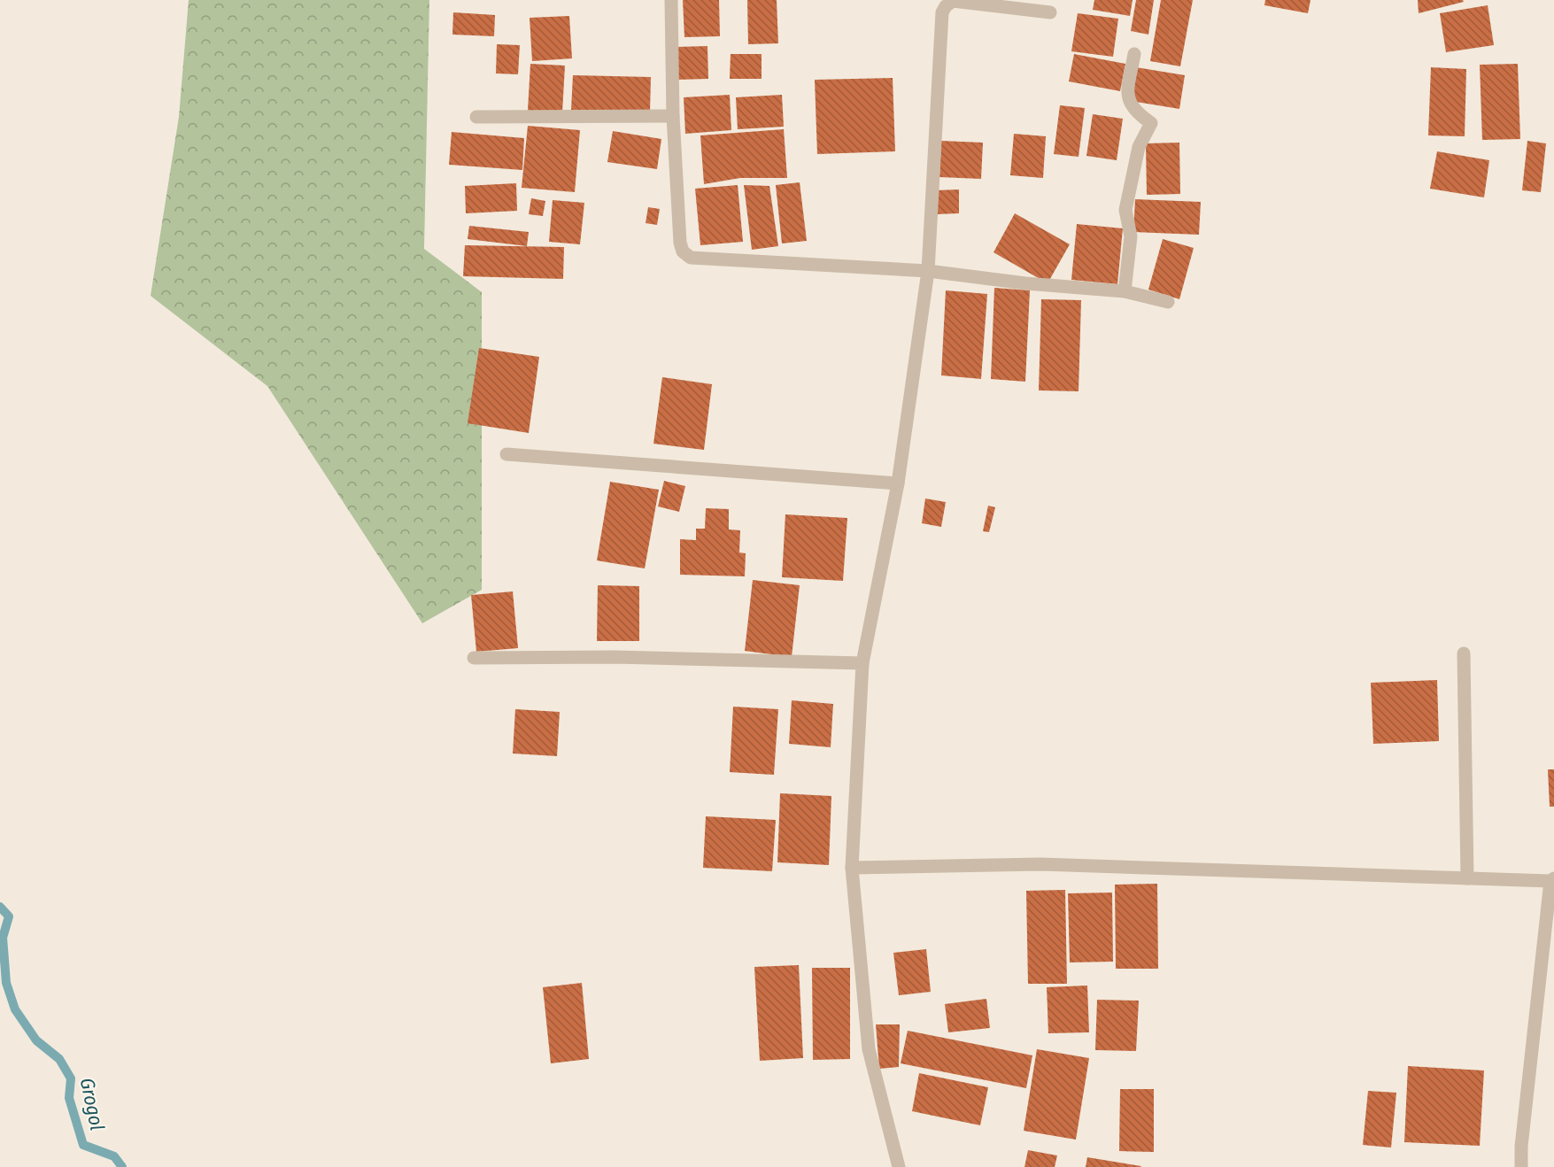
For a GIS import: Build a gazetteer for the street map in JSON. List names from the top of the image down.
{
  "water": ["Grogol"]
}
